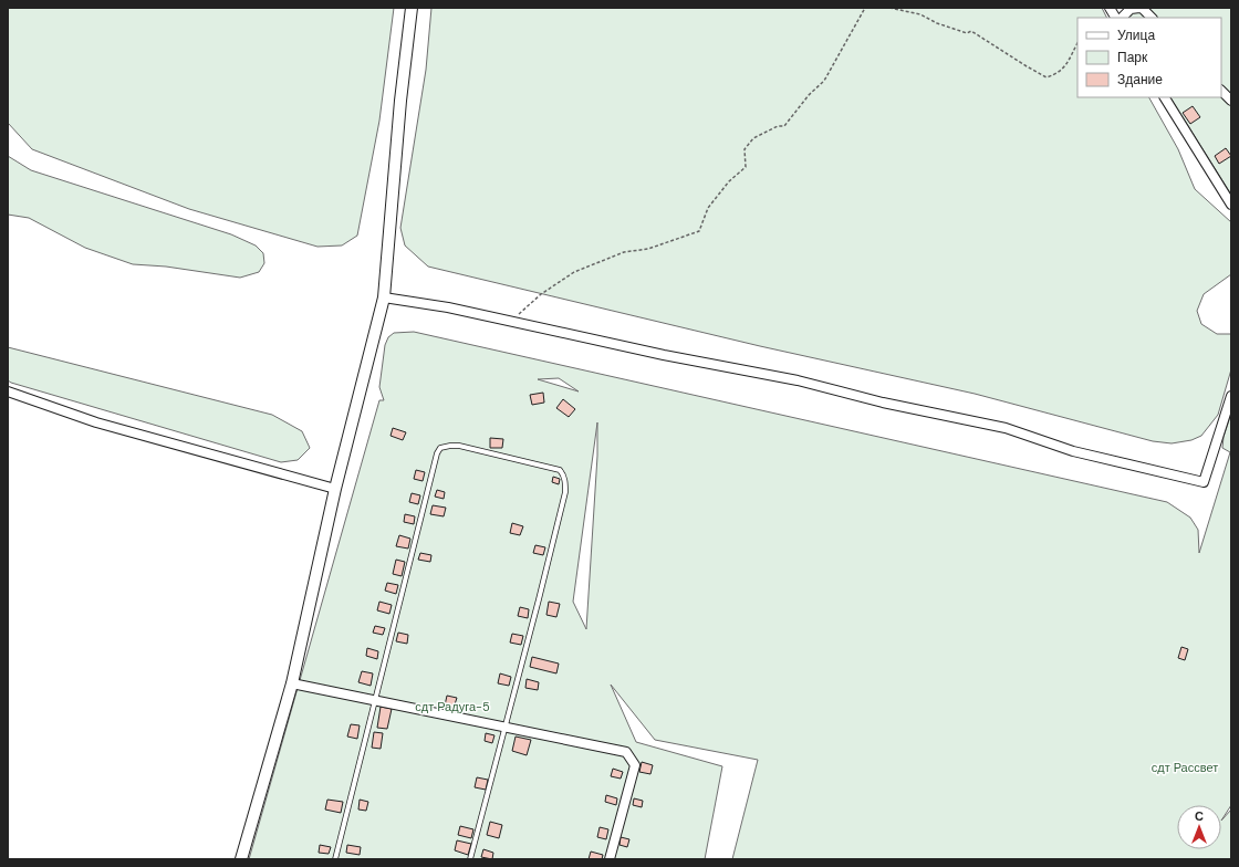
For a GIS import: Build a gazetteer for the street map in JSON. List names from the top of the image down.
{
  "parks": ["сдт Радуга-5", "сдт Рассвет"],
  "legend": ["Улица", "Парк", "Здание"],
  "north": "top"
}
